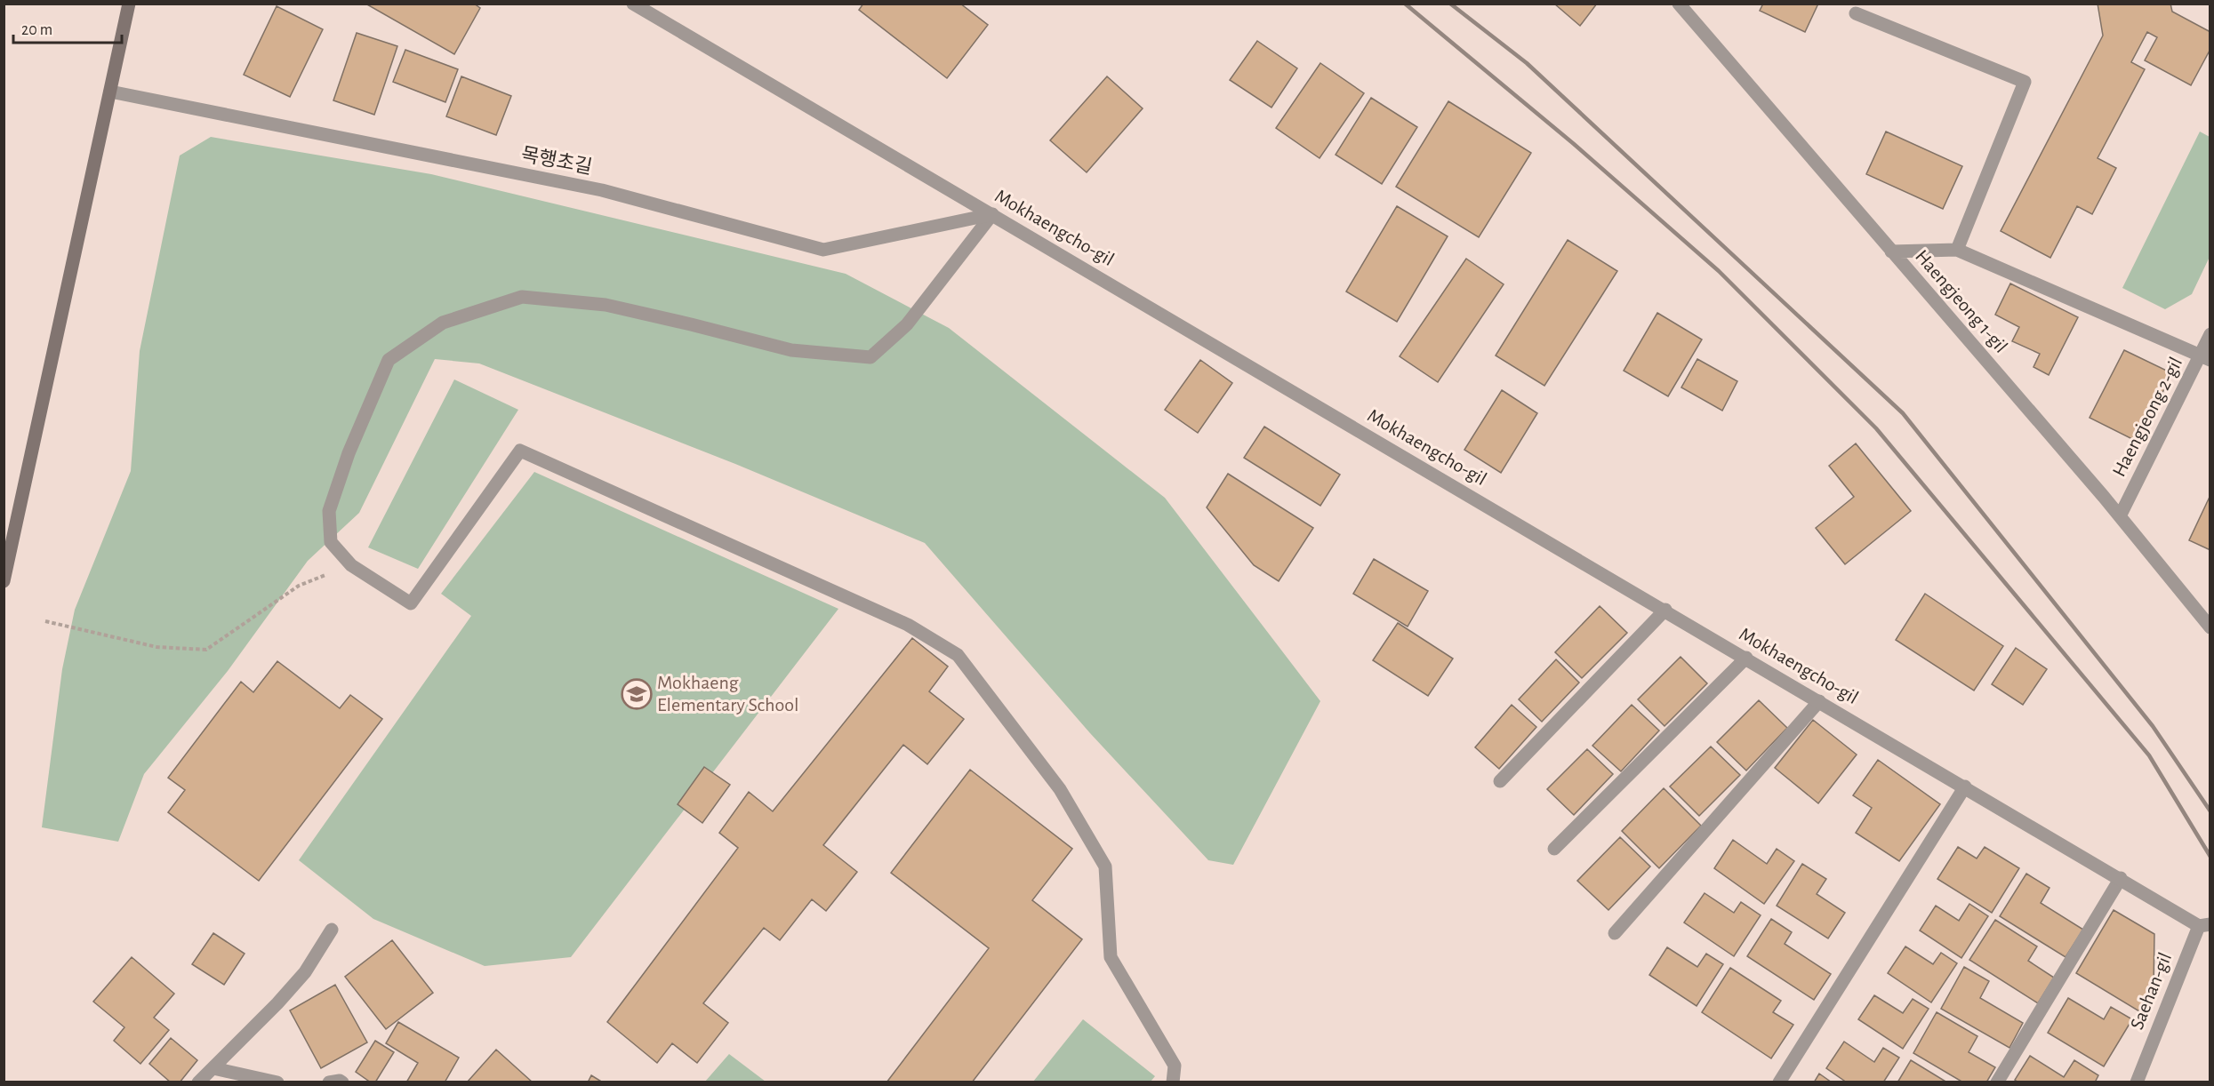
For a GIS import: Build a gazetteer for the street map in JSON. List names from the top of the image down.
{
  "streets": {
    "street": [
      "목행초길",
      "Mokhaengcho-gil",
      "Haengjeong 1-gil",
      "Haengjeong 2-gil",
      "Saehan-gil"
    ]
  },
  "crossings": [
    ["목행초길", "Mokhaengcho-gil"],
    ["Mokhaengcho-gil", "Saehan-gil"],
    ["Haengjeong 1-gil", "Haengjeong 2-gil"]
  ],
  "places": {
    "school or university": ["Mokhaeng Elementary School"]
  },
  "scale_bar": "20 m"
}
